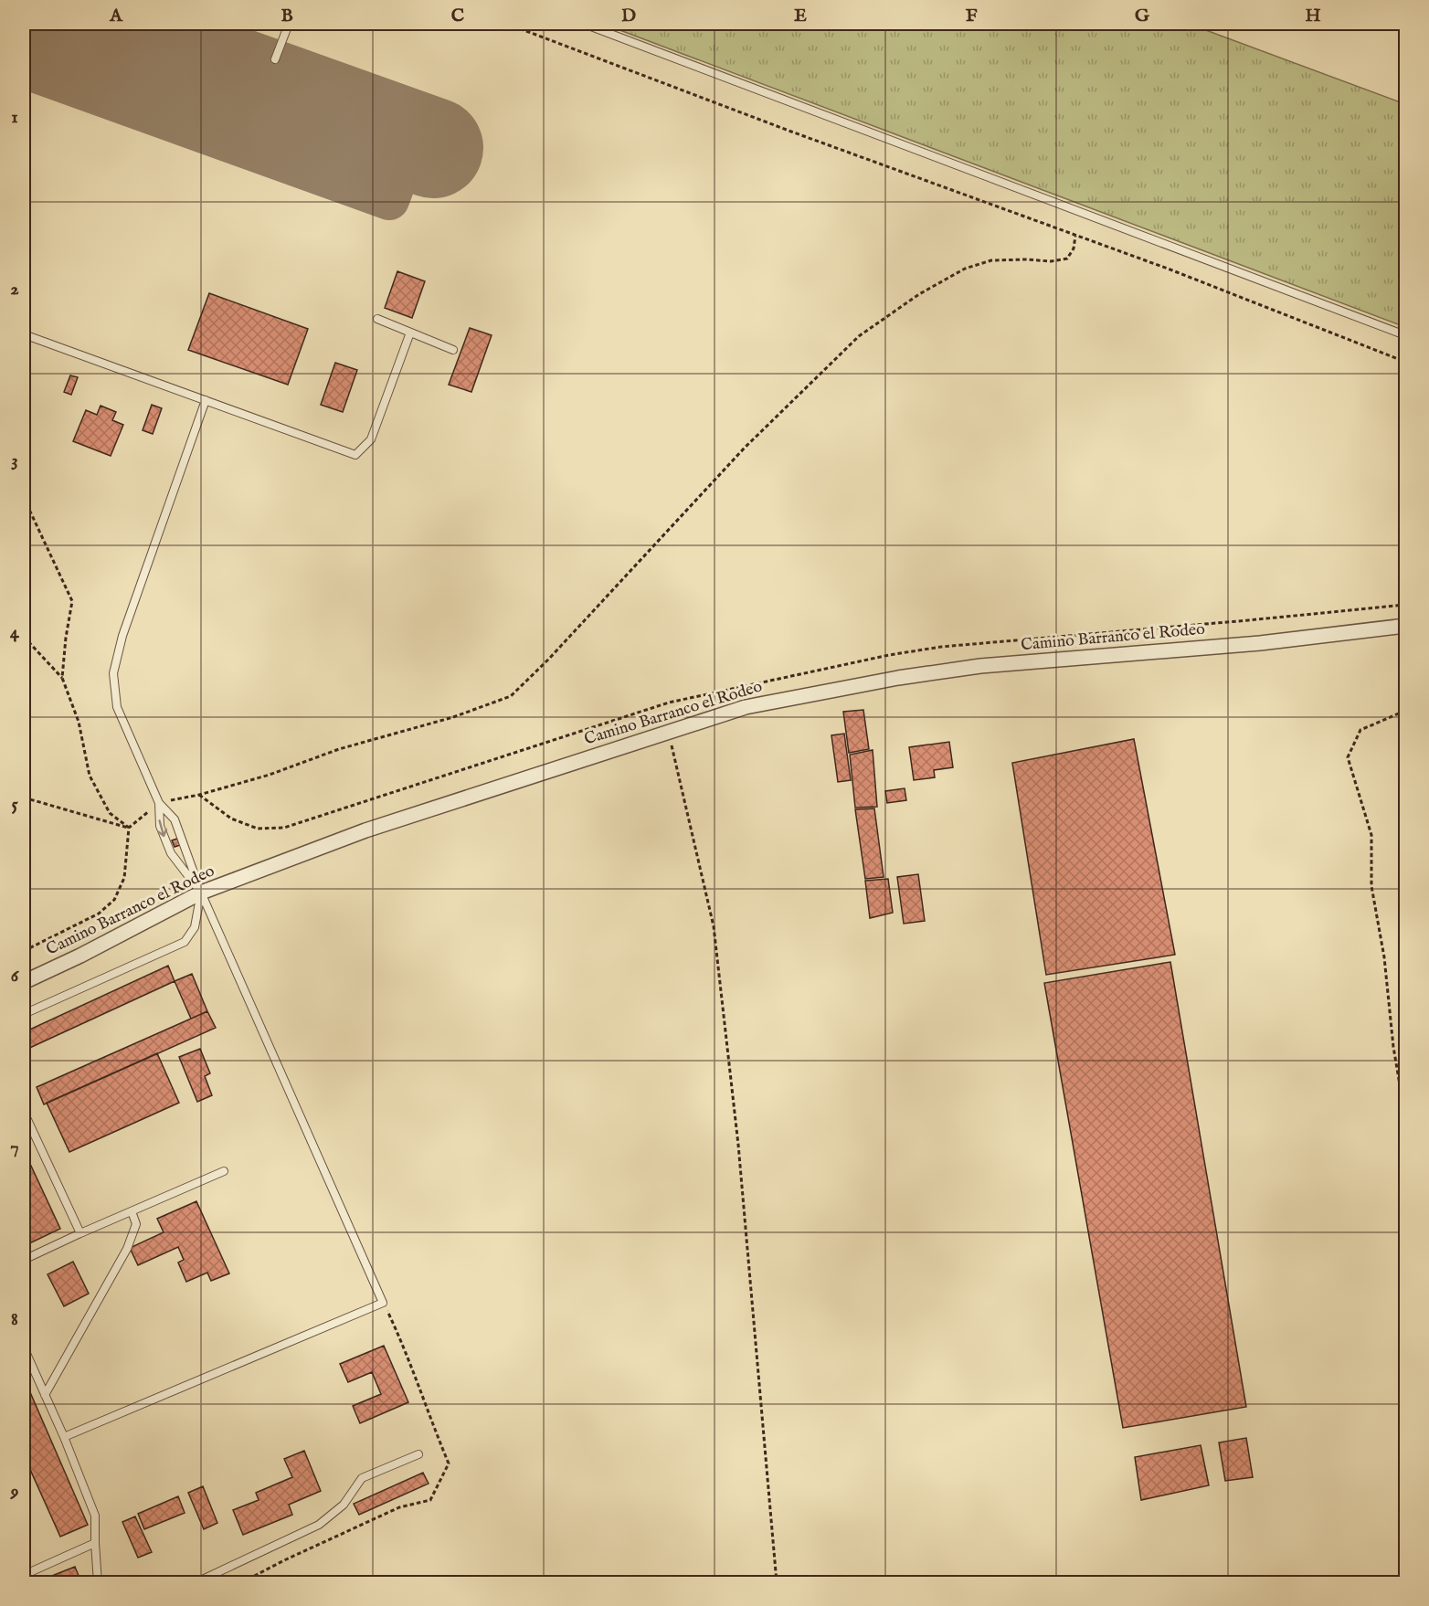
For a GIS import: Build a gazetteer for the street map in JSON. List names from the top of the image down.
{
  "streets": {
    "street": ["Camino Barranco el Rodeo"]
  },
  "grid": {
    "columns": [
      "A",
      "B",
      "C",
      "D",
      "E",
      "F",
      "G",
      "H"
    ],
    "rows": [
      "1",
      "2",
      "3",
      "4",
      "5",
      "6",
      "7",
      "8",
      "9"
    ]
  }
}
